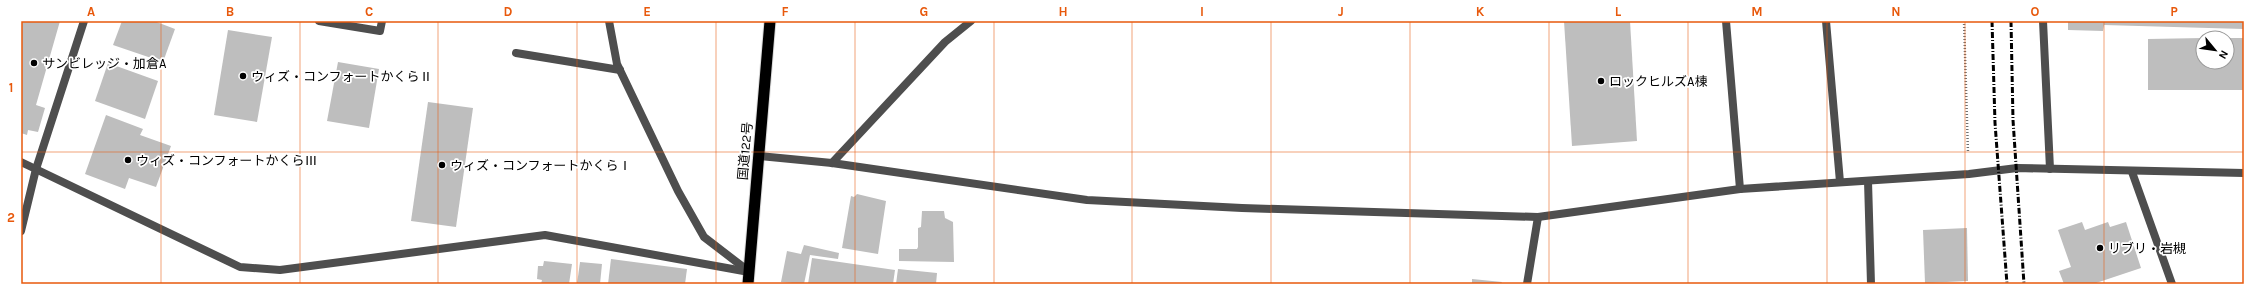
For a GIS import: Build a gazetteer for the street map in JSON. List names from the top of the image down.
{
  "streets": {
    "highway": ["国道122号"]
  },
  "places": [
    "サンビレッジ・加倉A",
    "ウィズ・コンフォートかくらⅡ",
    "ロックヒルズA棟",
    "ウィズ・コンフォートかくらⅢ",
    "ウィズ・コンフォートかくらⅠ",
    "リブリ・岩槻"
  ],
  "north": "bottom right",
  "grid": {
    "columns": [
      "A",
      "B",
      "C",
      "D",
      "E",
      "F",
      "G",
      "H",
      "I",
      "J",
      "K",
      "L",
      "M",
      "N",
      "O",
      "P"
    ],
    "rows": ["1", "2"]
  }
}
